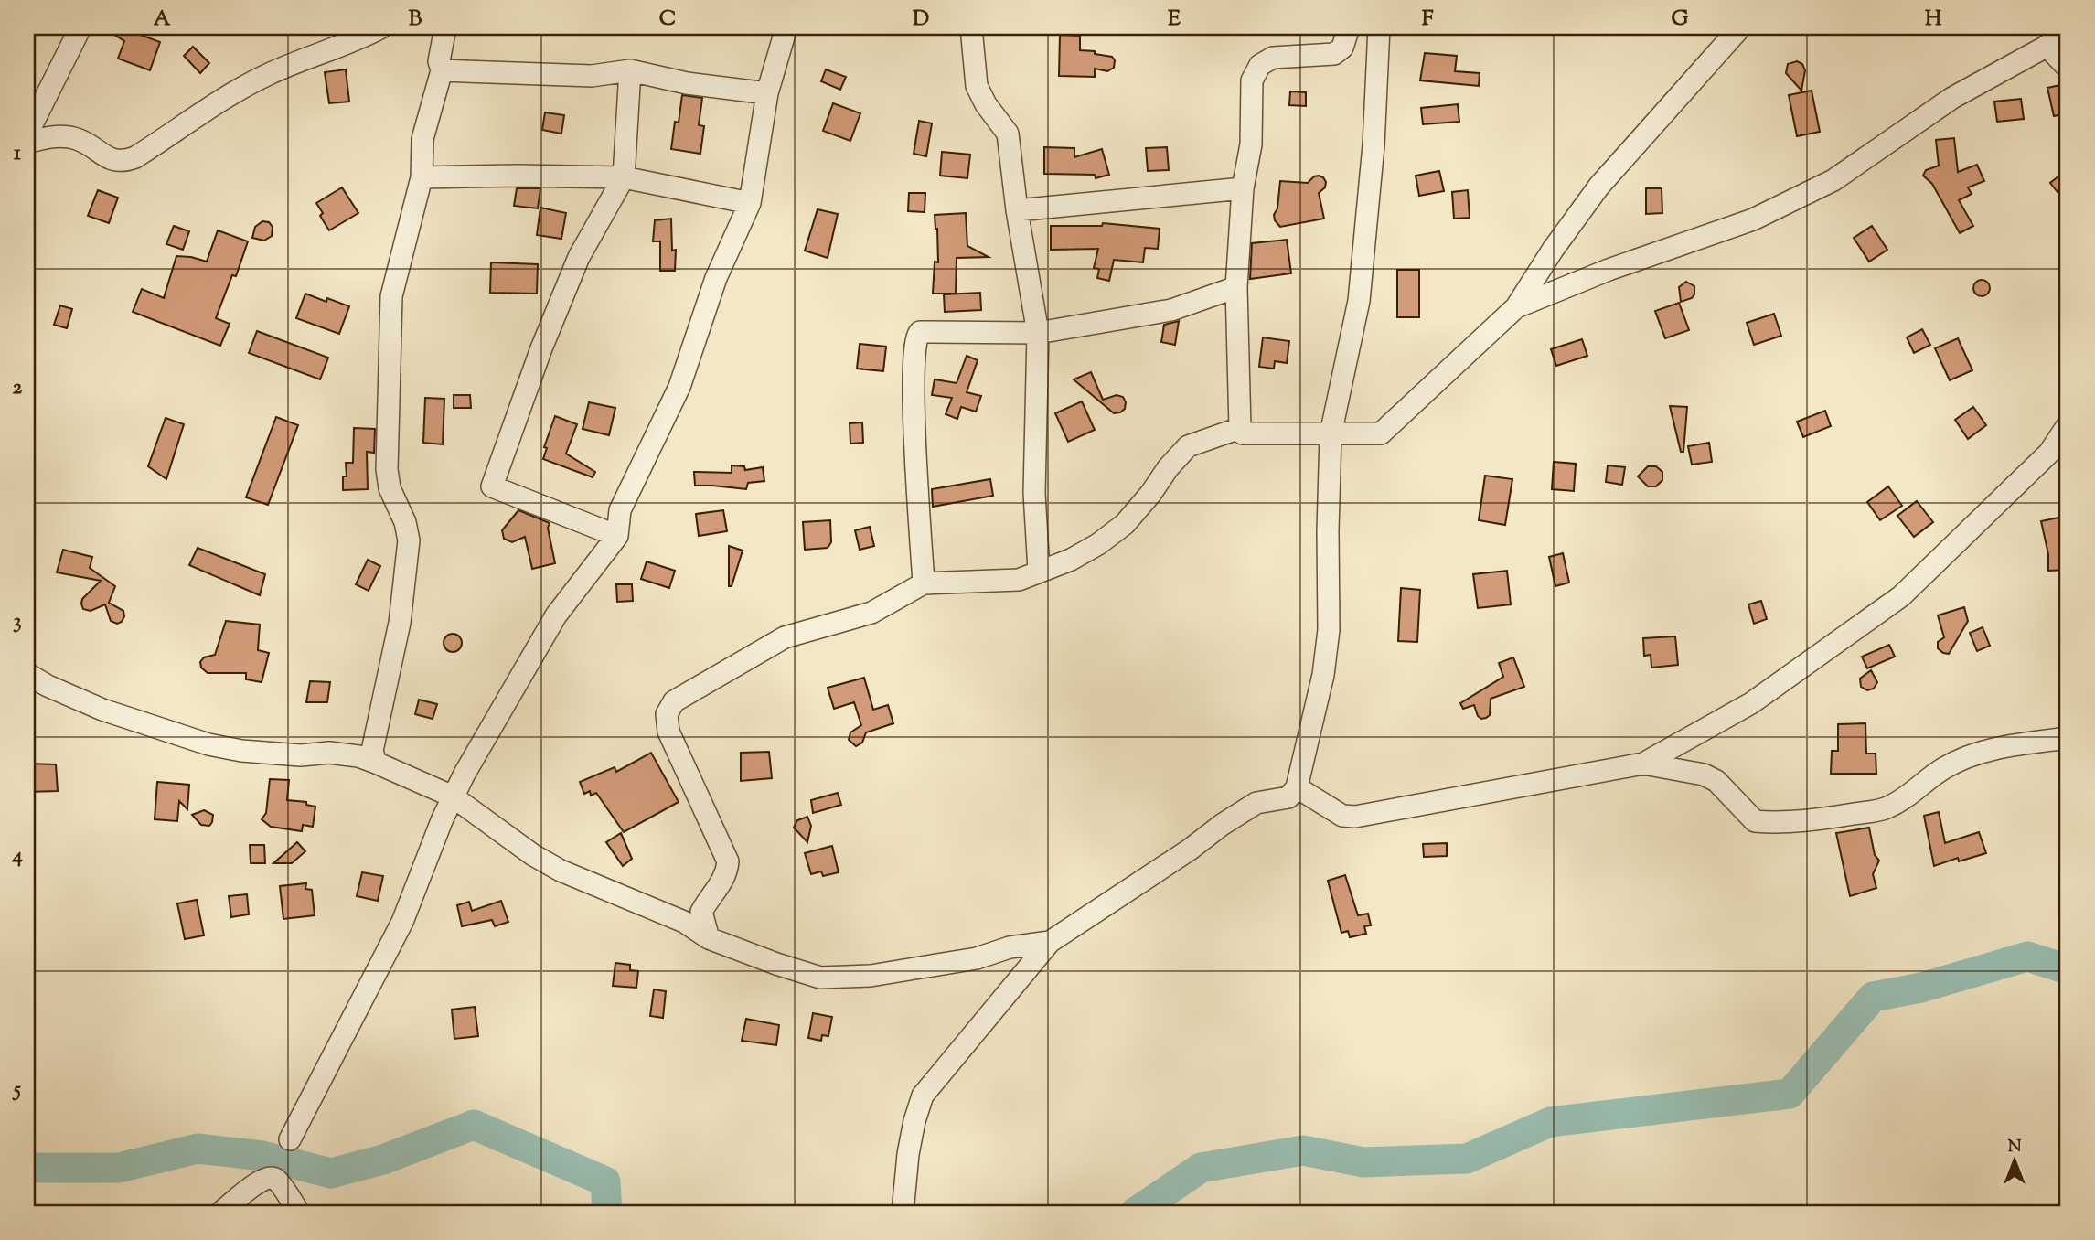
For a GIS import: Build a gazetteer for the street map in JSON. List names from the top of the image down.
{
  "north": "top",
  "grid": {
    "columns": [
      "A",
      "B",
      "C",
      "D",
      "E",
      "F",
      "G",
      "H"
    ],
    "rows": [
      "1",
      "2",
      "3",
      "4",
      "5"
    ]
  }
}
